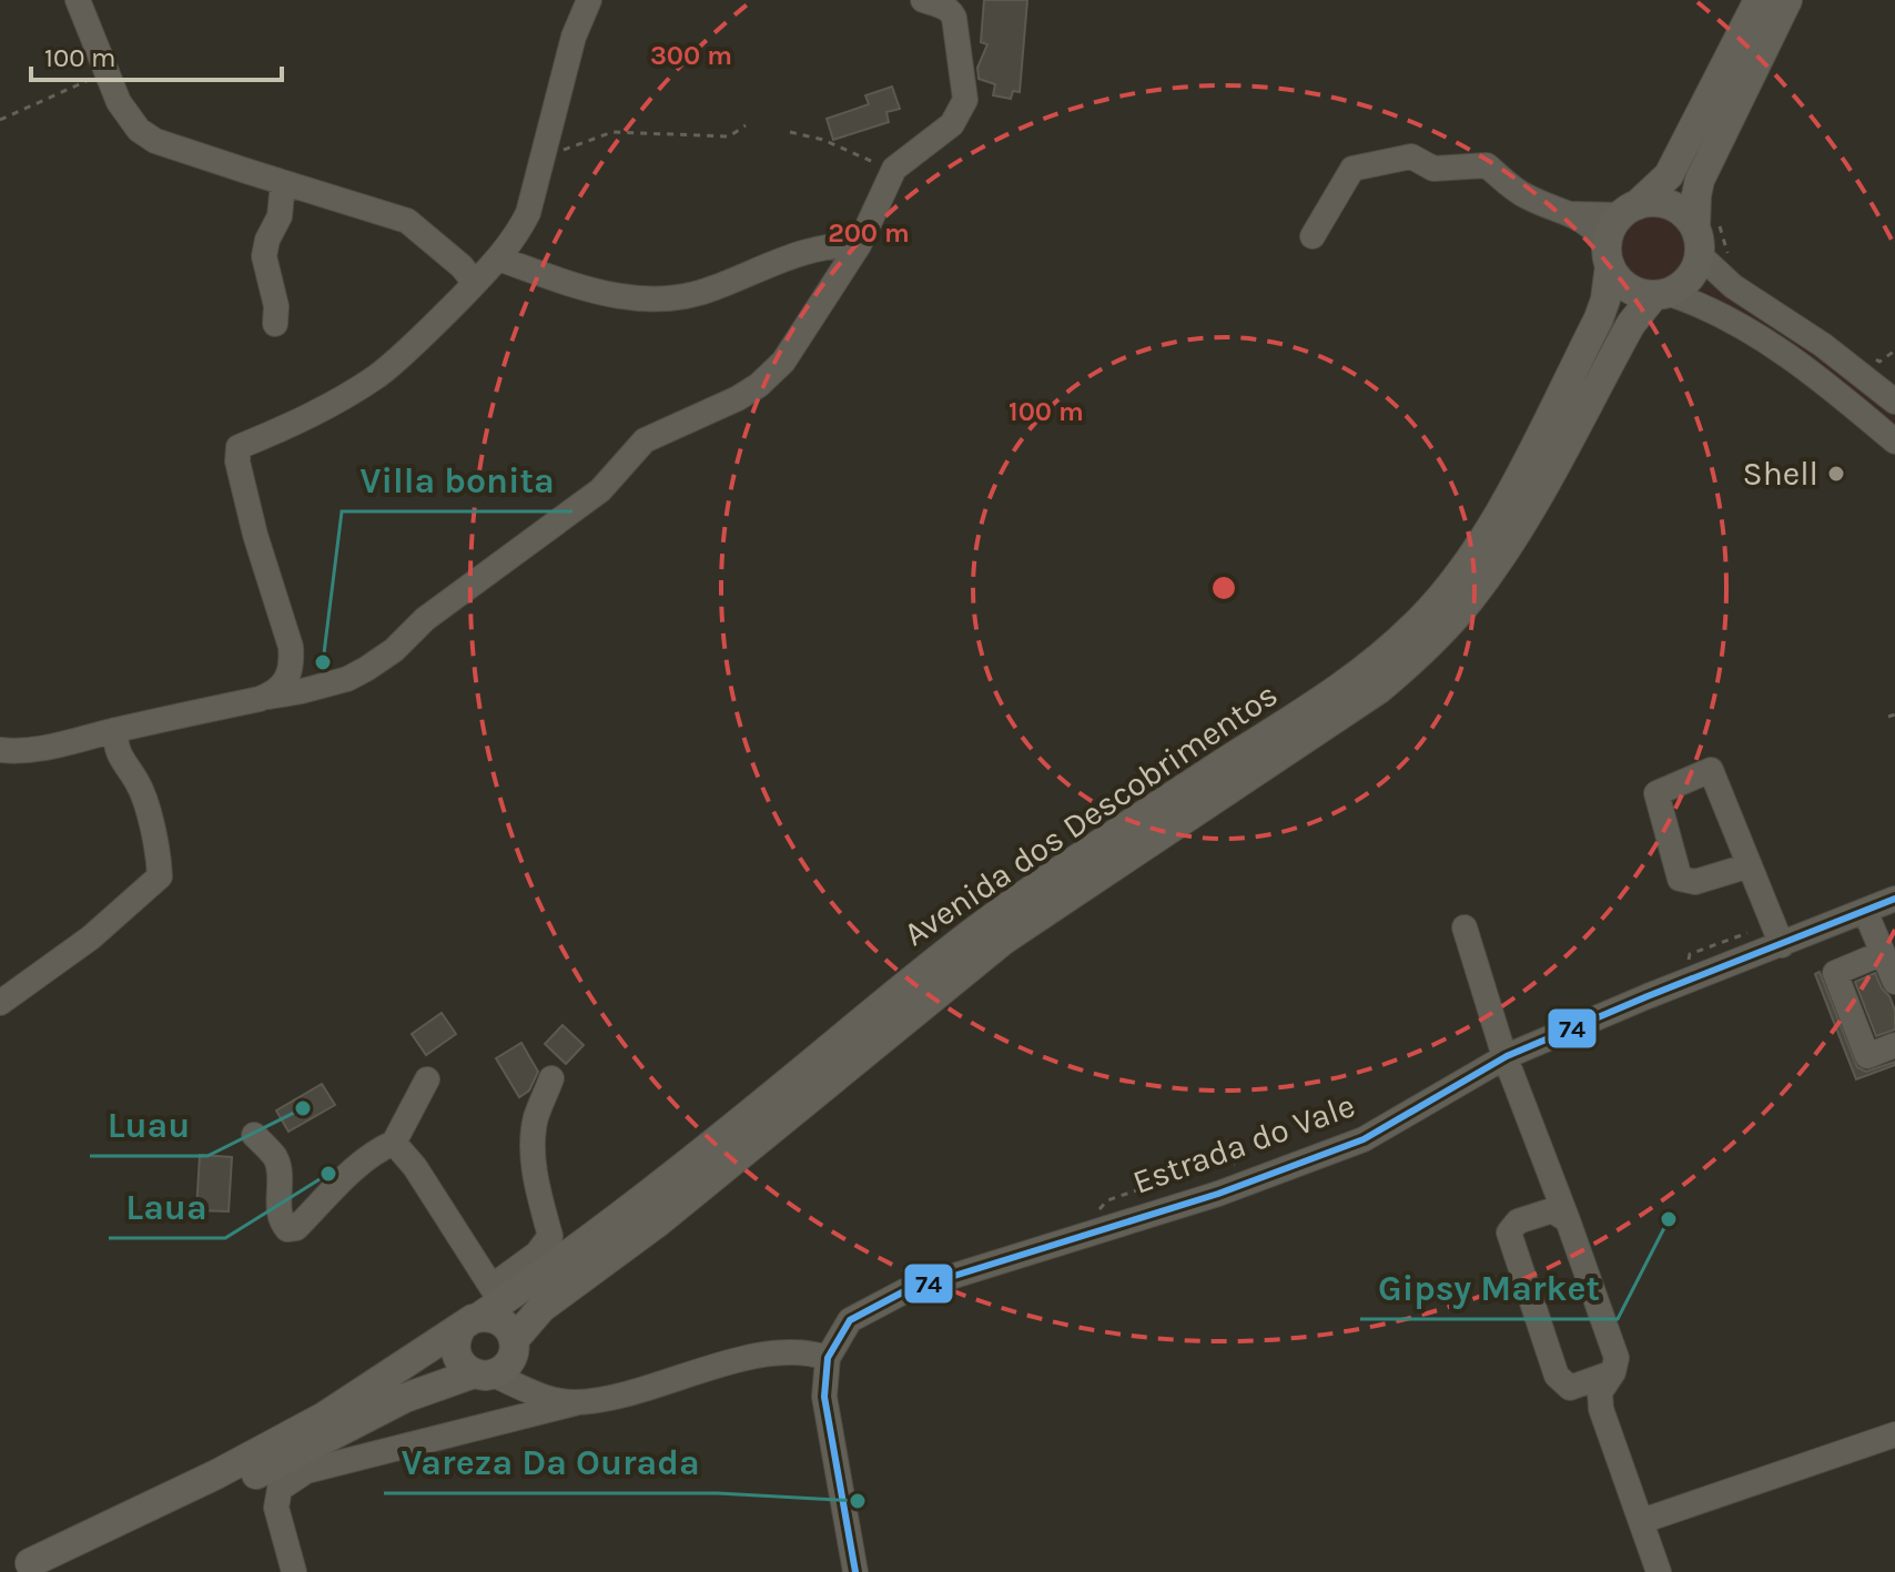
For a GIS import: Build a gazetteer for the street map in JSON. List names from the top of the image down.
{
  "streets": {
    "main road": ["Avenida dos Descobrimentos"],
    "street": ["Estrada do Vale"]
  },
  "places": [
    "Shell",
    "Villa bonita",
    "Luau",
    "Laua",
    "Gipsy Market",
    "Vareza Da Ourada"
  ],
  "lines": ["transit line 74"],
  "scale_bar": "100 m",
  "rings": ["300 m", "200 m", "100 m"]
}
